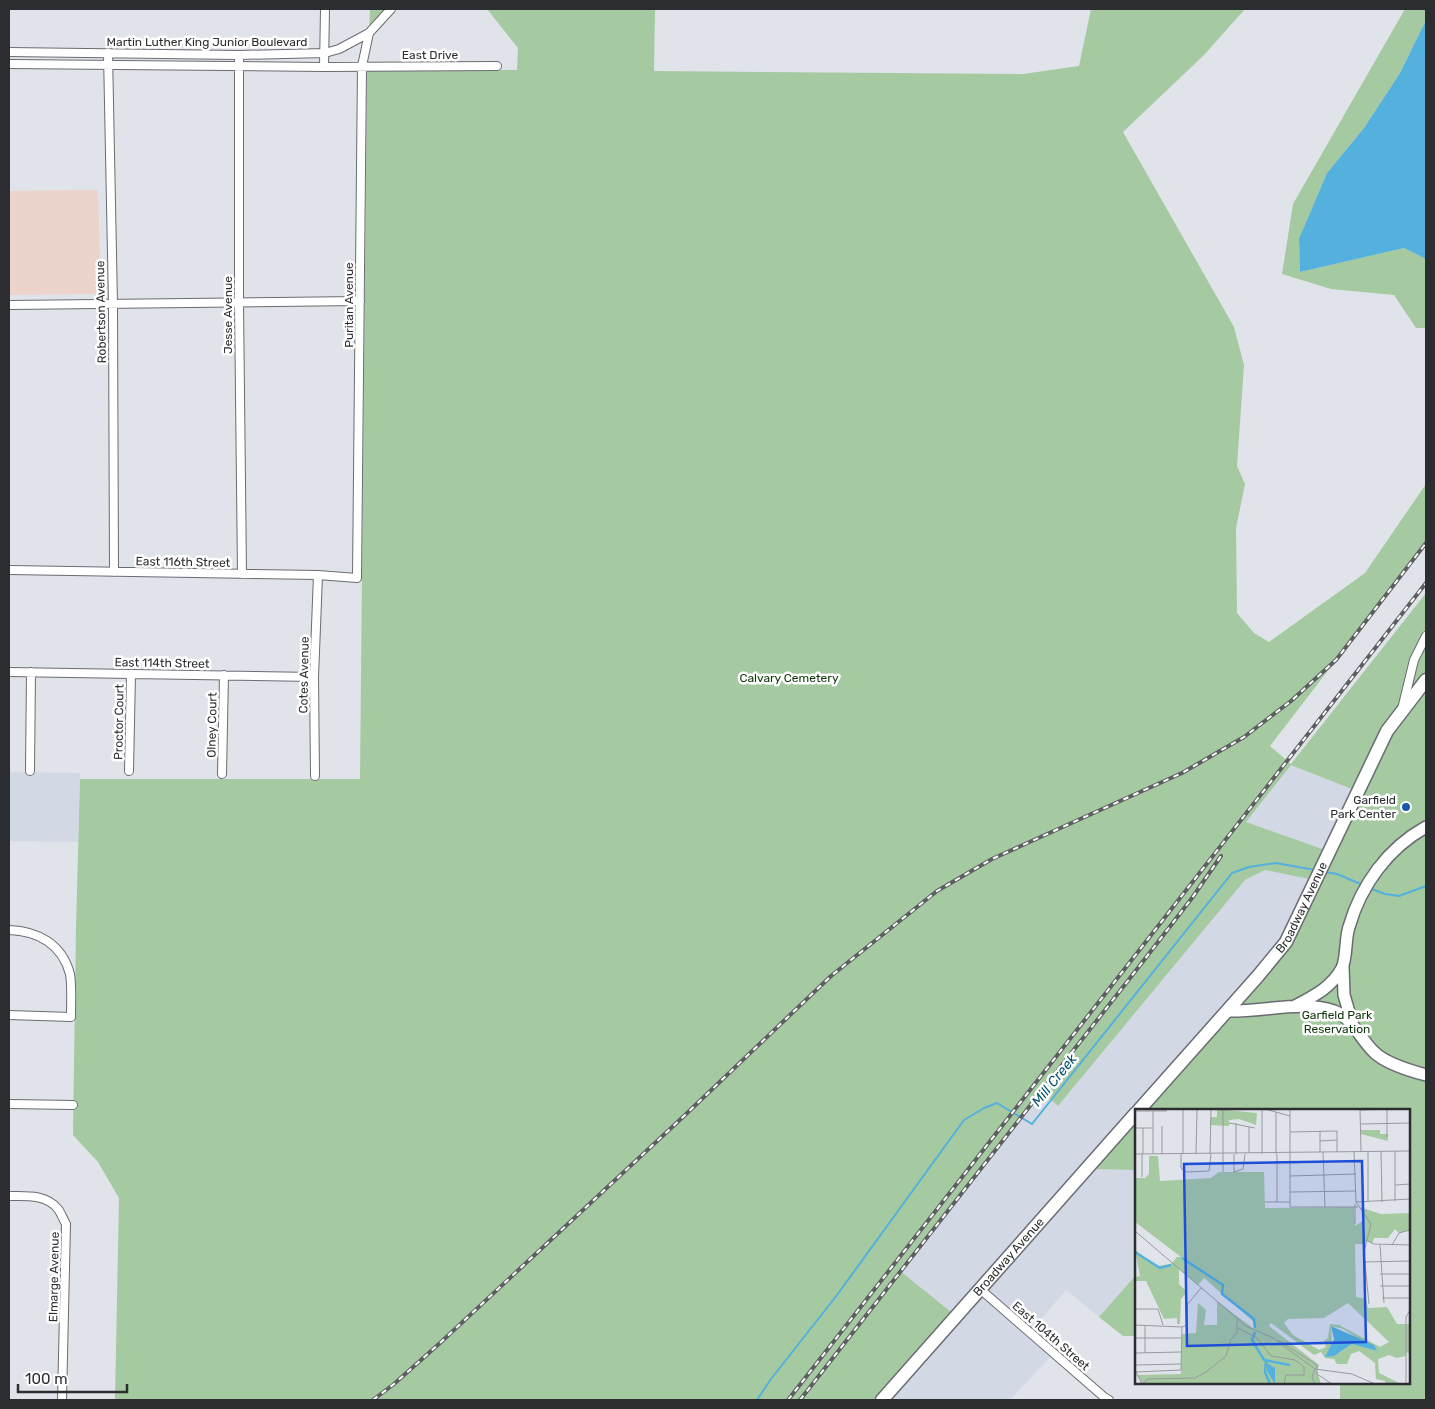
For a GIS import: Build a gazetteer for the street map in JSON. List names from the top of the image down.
{
  "streets": {
    "main road": ["Broadway Avenue"],
    "street": [
      "Martin Luther King Junior Boulevard",
      "East Drive",
      "Puritan Avenue",
      "Robertson Avenue",
      "Jesse Avenue",
      "East 116th Street",
      "East 114th Street",
      "Cotes Avenue",
      "Proctor Court",
      "Olney Court",
      "Elmarge Avenue",
      "East 104th Street"
    ]
  },
  "crossings": [
    ["Martin Luther King Junior Boulevard", "East Drive"],
    ["Martin Luther King Junior Boulevard", "Puritan Avenue"],
    ["Martin Luther King Junior Boulevard", "Robertson Avenue"],
    ["Martin Luther King Junior Boulevard", "Jesse Avenue"],
    ["East Drive", "Puritan Avenue"],
    ["Puritan Avenue", "East 116th Street"],
    ["Robertson Avenue", "East 116th Street"],
    ["Jesse Avenue", "East 116th Street"],
    ["East 116th Street", "Cotes Avenue"],
    ["East 114th Street", "Cotes Avenue"],
    ["East 114th Street", "Proctor Court"],
    ["East 114th Street", "Olney Court"],
    ["Broadway Avenue", "East 104th Street"]
  ],
  "water": ["Mill Creek"],
  "parks": ["Calvary Cemetery", "Garfield Park Reservation"],
  "places": ["Garfield Park Center"],
  "scale_bar": "100 m"
}
